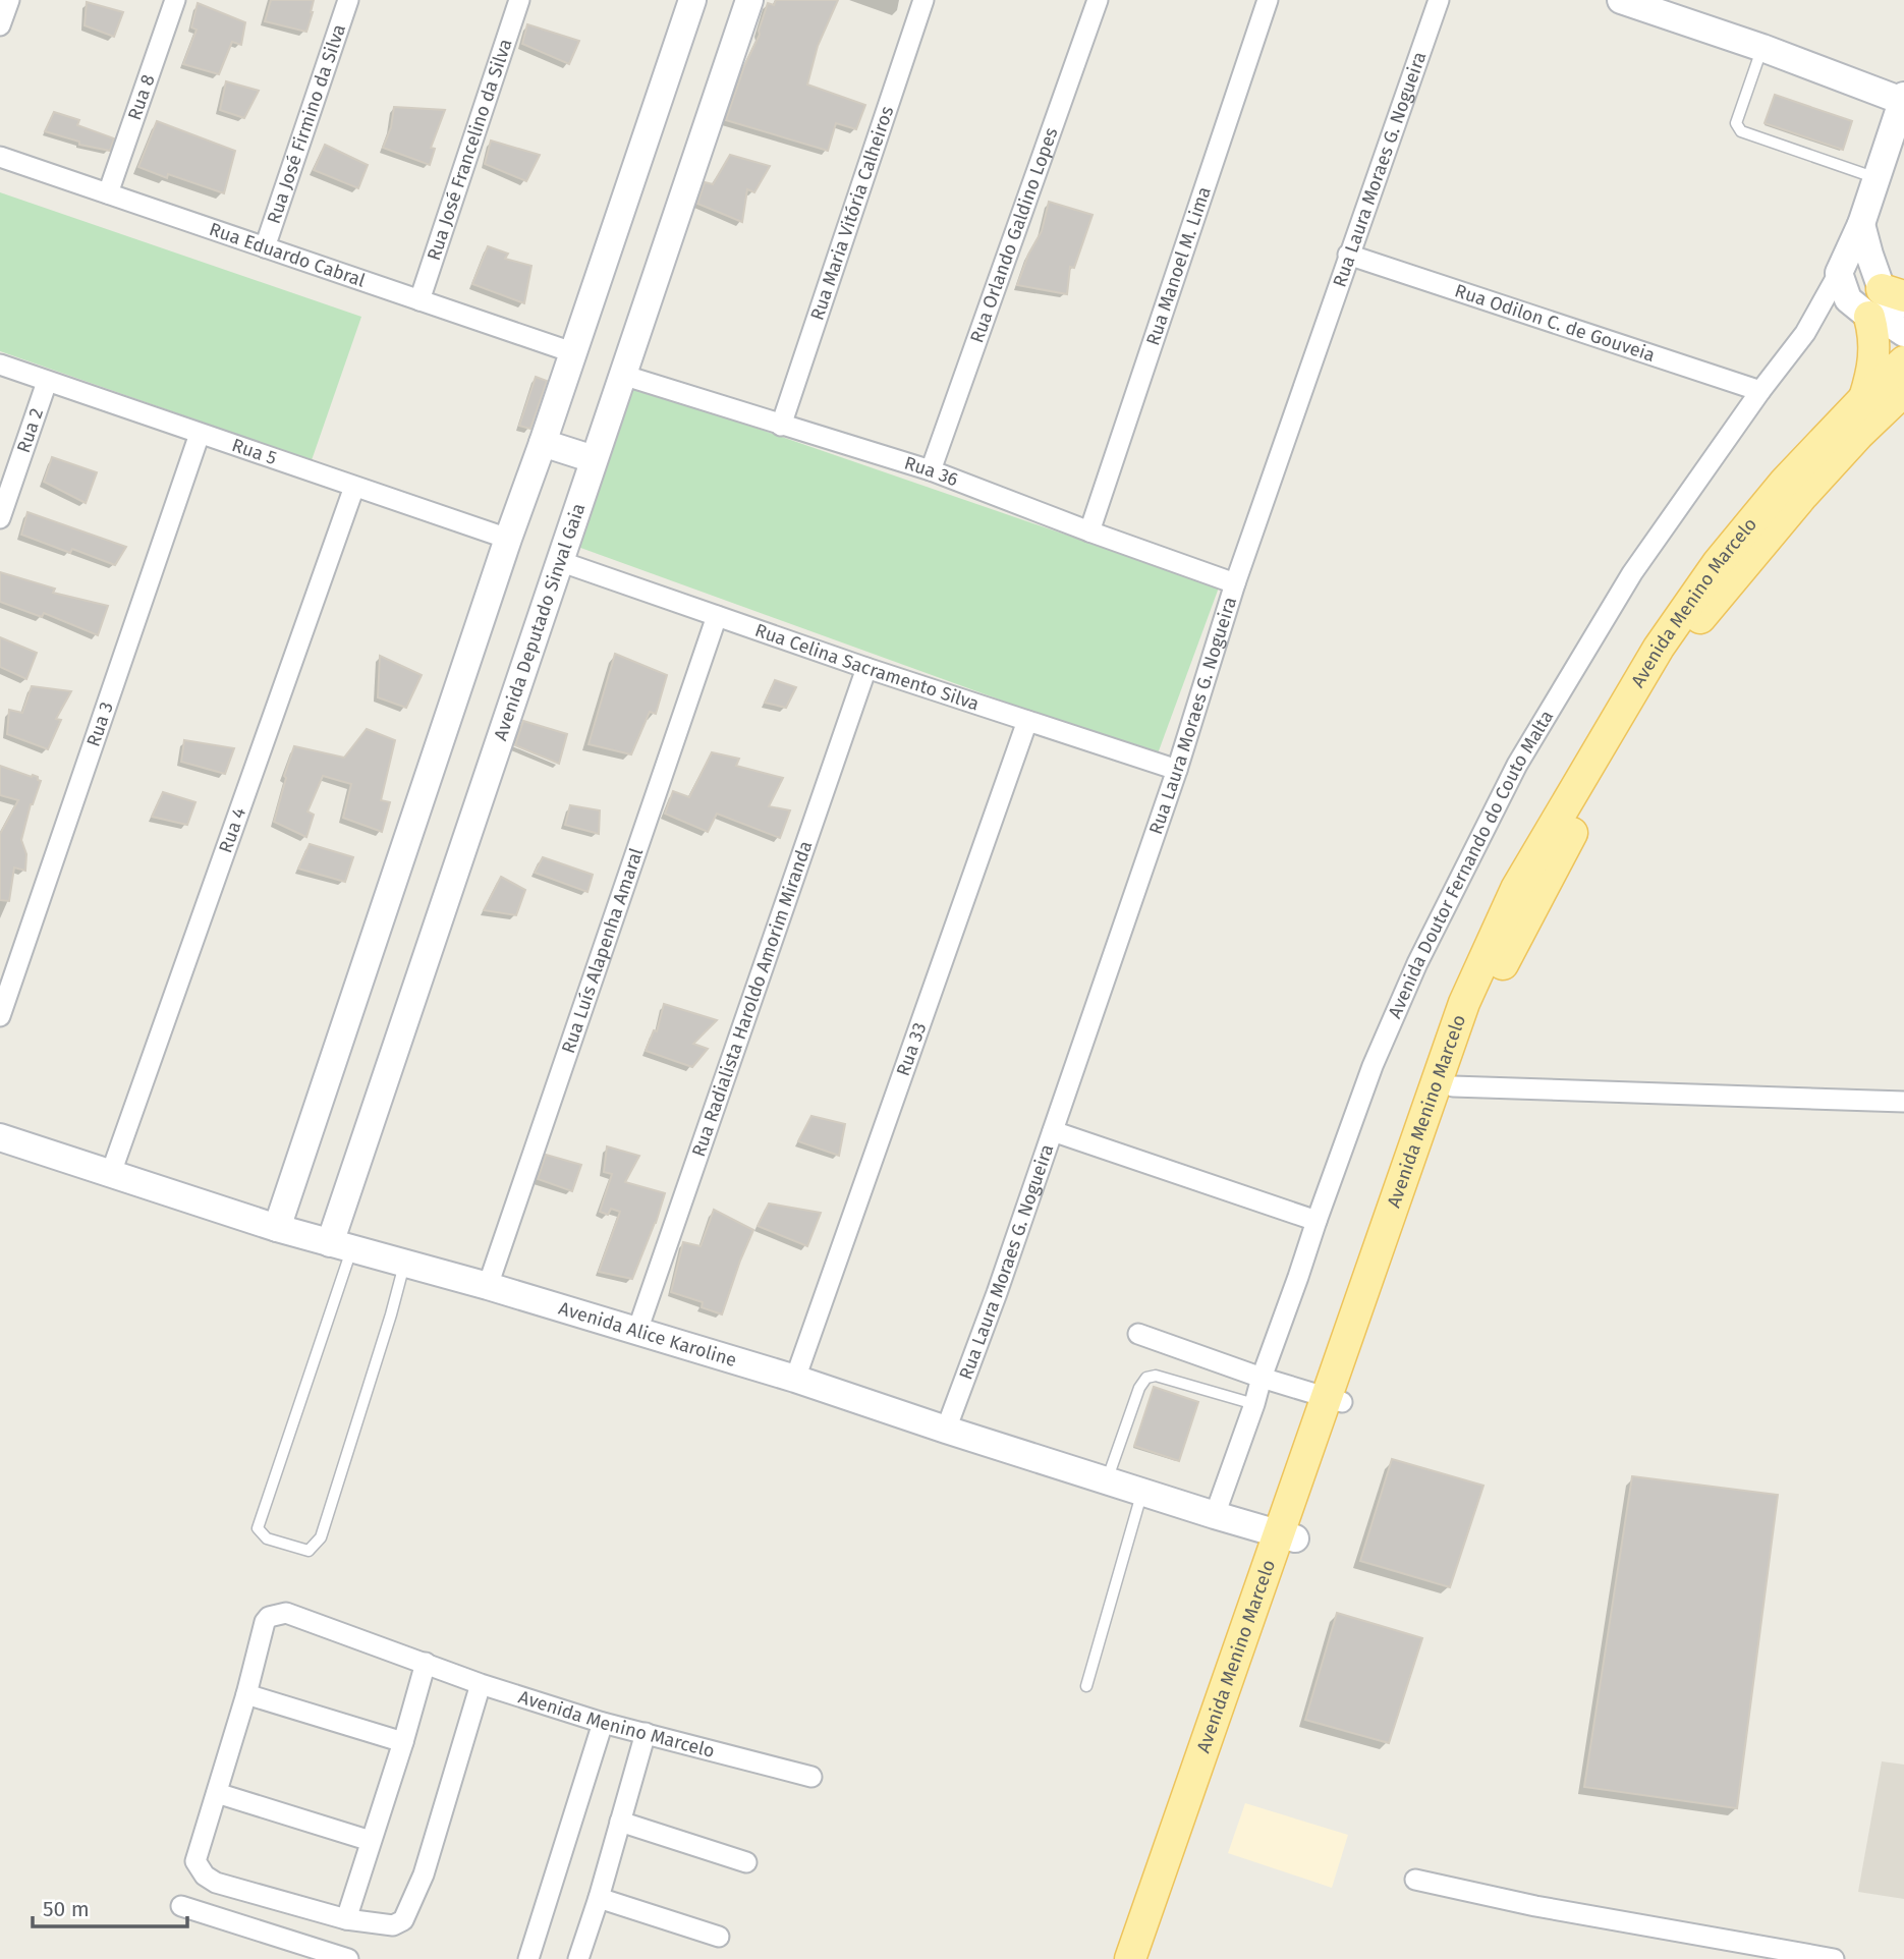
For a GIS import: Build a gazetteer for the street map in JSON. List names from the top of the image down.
{
  "streets": {
    "main road": ["Avenida Menino Marcelo"],
    "street": [
      "Rua 8",
      "Rua José Firmino da Silva",
      "Rua José Francelino da Silva",
      "Rua Laura Moraes G. Nogueira",
      "Rua Maria Vitória Calheiros",
      "Rua Orlando Galdino Lopes",
      "Rua Eduardo Cabral",
      "Rua Manoel M. Lima",
      "Rua Odilon C. de Gouveia",
      "Rua 2",
      "Rua 5",
      "Rua 36",
      "Avenida Deputado Sinval Gaia",
      "Rua Celina Sacramento Silva",
      "Rua 3",
      "Rua 4",
      "Avenida Doutor Fernando do Couto Malta",
      "Rua Luís Alapenha Amaral",
      "Rua Radialista Haroldo Amorim Miranda",
      "Rua 33",
      "Avenida Alice Karoline"
    ]
  },
  "crossings": [
    ["Rua 8", "Rua Eduardo Cabral"],
    ["Rua José Firmino da Silva", "Rua Eduardo Cabral"],
    ["Rua José Francelino da Silva", "Rua Eduardo Cabral"],
    ["Rua Laura Moraes G. Nogueira", "Rua Odilon C. de Gouveia"],
    ["Rua Laura Moraes G. Nogueira", "Rua 36"],
    ["Rua Laura Moraes G. Nogueira", "Rua Celina Sacramento Silva"],
    ["Rua Laura Moraes G. Nogueira", "Avenida Alice Karoline"],
    ["Rua Maria Vitória Calheiros", "Rua 36"],
    ["Rua Orlando Galdino Lopes", "Rua 36"],
    ["Rua Manoel M. Lima", "Rua 36"],
    ["Rua Odilon C. de Gouveia", "Avenida Doutor Fernando do Couto Malta"],
    ["Rua 2", "Rua 5"],
    ["Rua 5", "Rua 3"],
    ["Rua 5", "Rua 4"],
    ["Rua 36", "Avenida Deputado Sinval Gaia"],
    ["Avenida Menino Marcelo", "Avenida Alice Karoline"],
    ["Avenida Deputado Sinval Gaia", "Rua Celina Sacramento Silva"],
    ["Avenida Deputado Sinval Gaia", "Avenida Alice Karoline"],
    ["Rua Celina Sacramento Silva", "Rua Luís Alapenha Amaral"],
    ["Rua Celina Sacramento Silva", "Rua Radialista Haroldo Amorim Miranda"],
    ["Rua Celina Sacramento Silva", "Rua 33"],
    ["Rua 4", "Avenida Alice Karoline"],
    ["Avenida Doutor Fernando do Couto Malta", "Avenida Alice Karoline"],
    ["Rua Luís Alapenha Amaral", "Avenida Alice Karoline"],
    ["Rua Radialista Haroldo Amorim Miranda", "Avenida Alice Karoline"],
    ["Rua 33", "Avenida Alice Karoline"]
  ],
  "scale_bar": "50 m"
}
